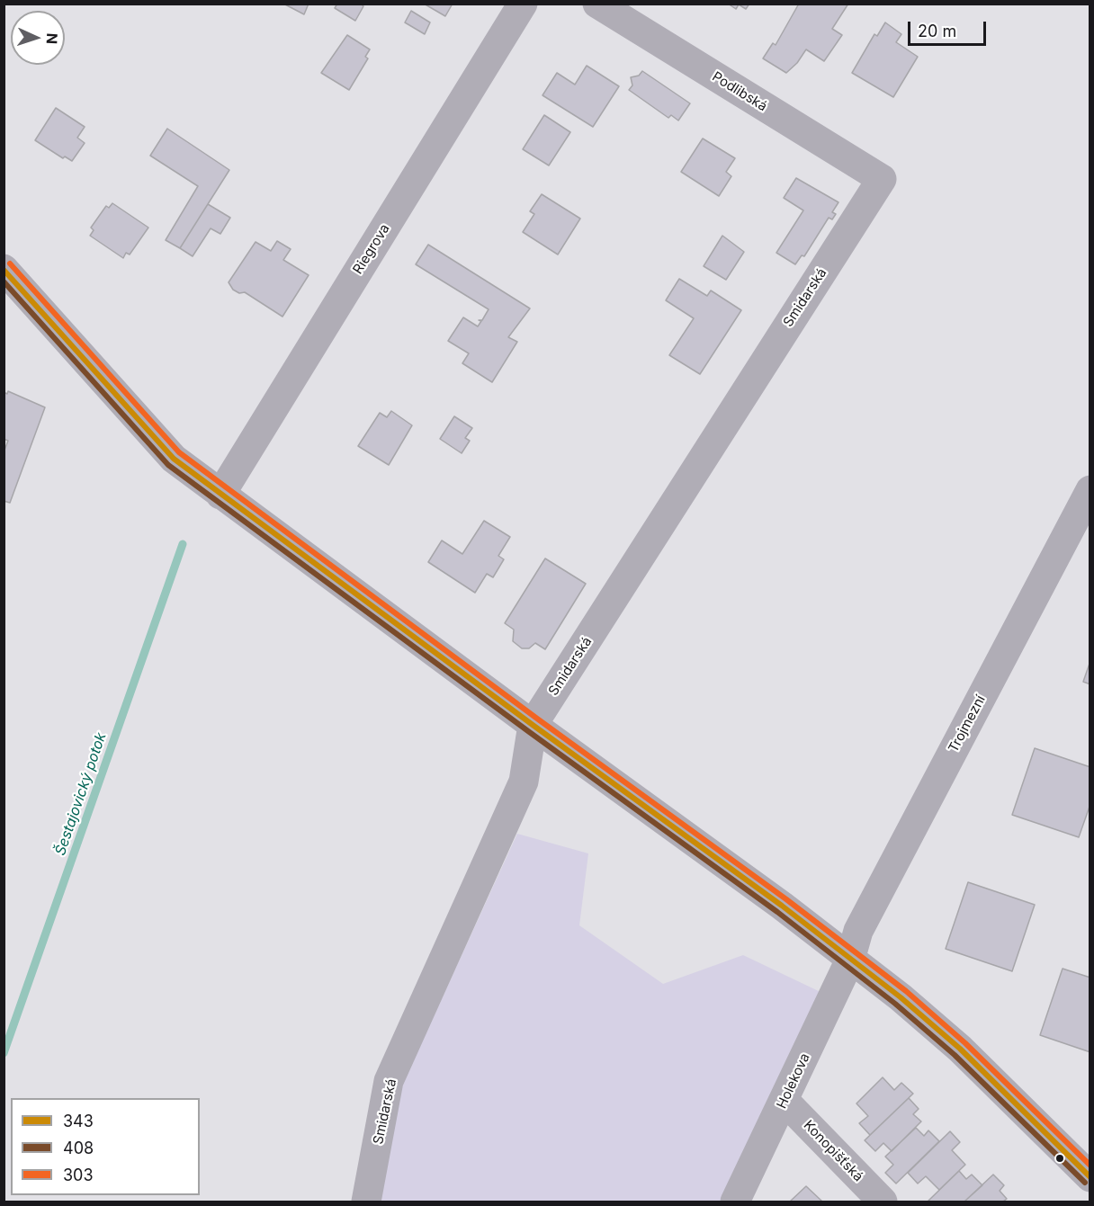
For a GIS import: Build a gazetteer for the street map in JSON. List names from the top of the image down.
{
  "streets": {
    "street": [
      "Podlibská",
      "Riegrova",
      "Smidarská",
      "Trojmezní",
      "Holekova",
      "Konopišťská"
    ]
  },
  "crossings": [
    ["Podlibská", "Smidarská"],
    ["Trojmezní", "Holekova"],
    ["Holekova", "Konopišťská"]
  ],
  "water": ["Šestajovický potok"],
  "lines": ["transit line 303", "transit line 343", "transit line 408"],
  "legend": ["343", "408", "303"],
  "scale_bar": "20 m",
  "north": "right"
}
